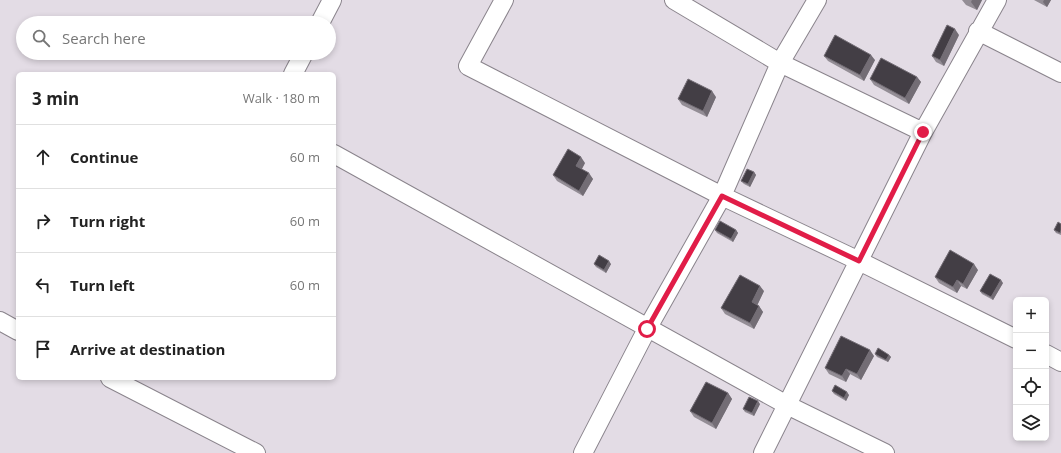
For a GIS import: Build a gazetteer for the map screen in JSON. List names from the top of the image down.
{
  "page": {
    "search": "Search here",
    "heading": ["3 min", "Walk · 180 m"],
    "list": [
      ["Continue", "60 m"],
      ["Turn right", "60 m"],
      ["Turn left", "60 m"],
      "Arrive at destination"
    ],
    "map_buttons": ["+", "−"]
  }
}
